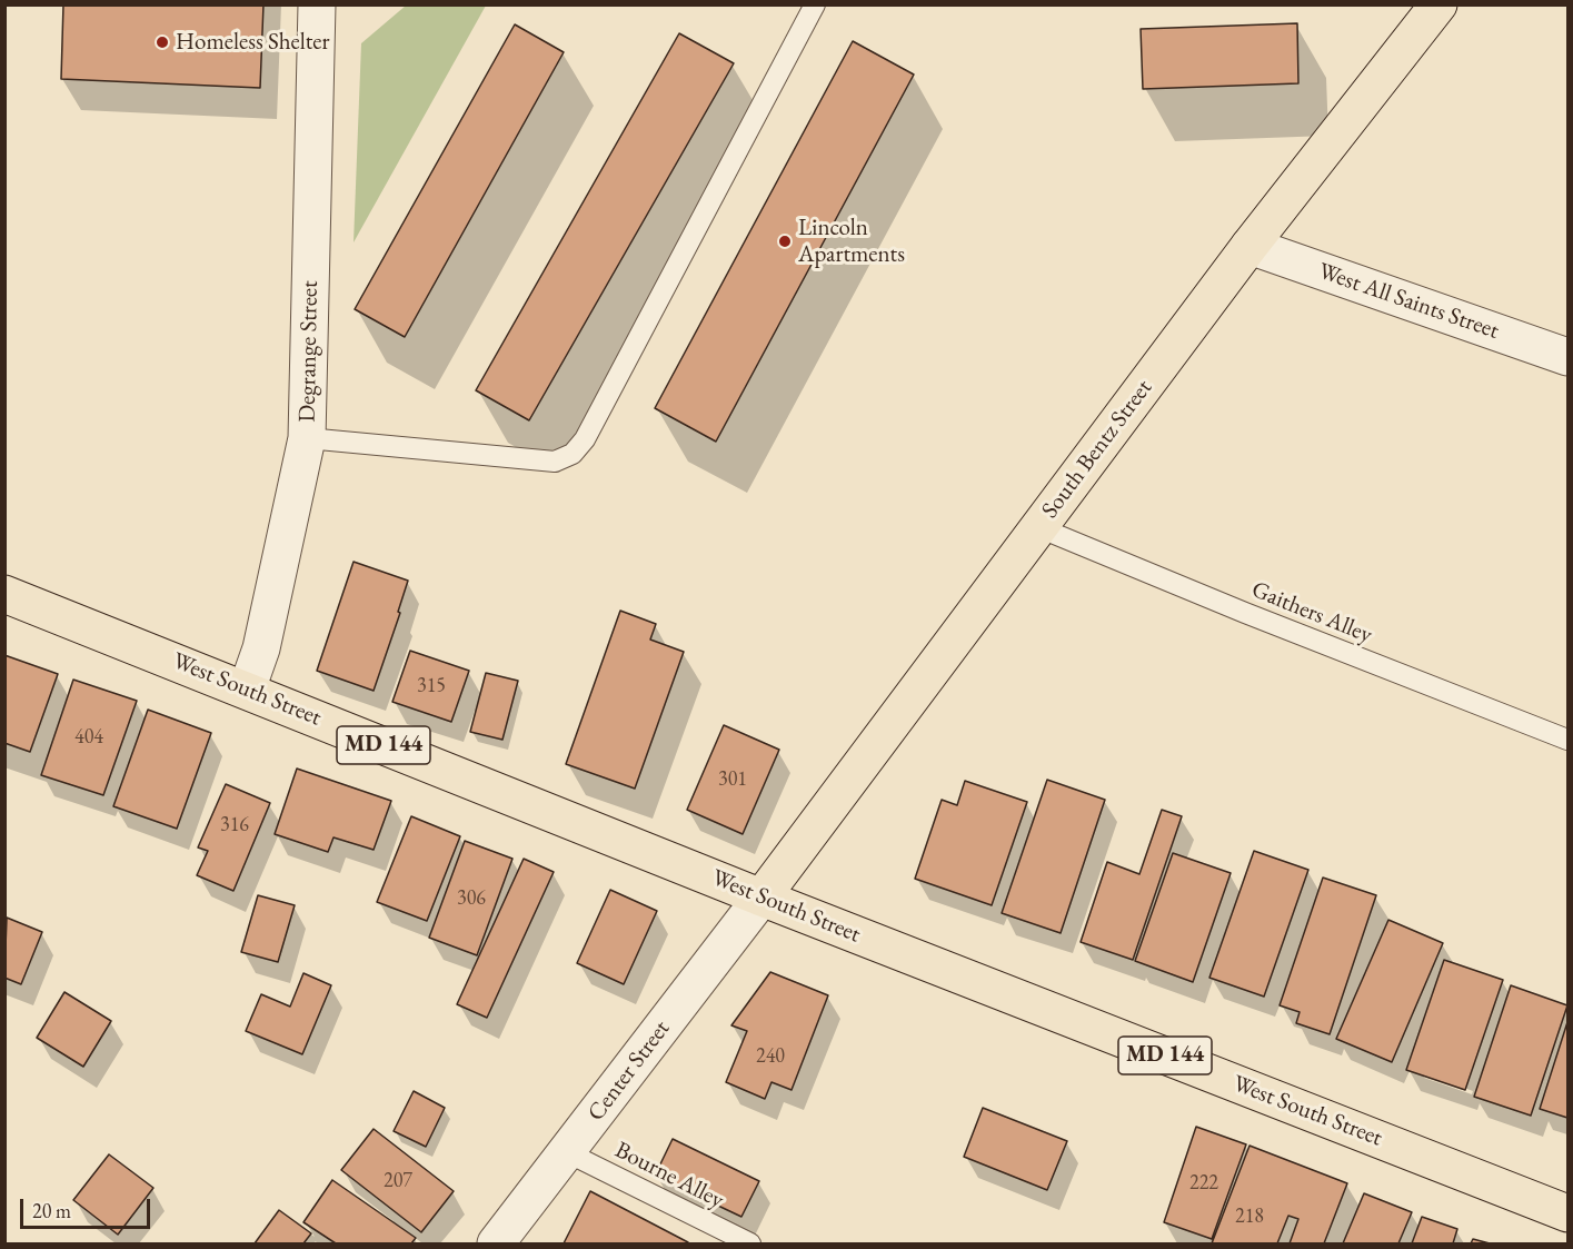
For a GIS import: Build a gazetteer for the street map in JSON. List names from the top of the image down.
{
  "streets": {
    "main road": ["South Bentz Street", "West South Street", "MD 144"],
    "street": ["West All Saints Street", "Degrange Street", "Center Street"],
    "lane": ["Gaithers Alley", "Bourne Alley"]
  },
  "crossings": [
    ["West All Saints Street", "South Bentz Street"],
    ["Degrange Street", "West South Street"],
    ["South Bentz Street", "Gaithers Alley"],
    ["South Bentz Street", "West South Street"],
    ["South Bentz Street", "Center Street"],
    ["West South Street", "Center Street"],
    ["Center Street", "Bourne Alley"]
  ],
  "places": ["Homeless Shelter", "Lincoln Apartments"],
  "house_numbers": [
    "315",
    "404",
    "301",
    "316",
    "306",
    "240",
    "207",
    "222",
    "218"
  ],
  "scale_bar": "20 m"
}
